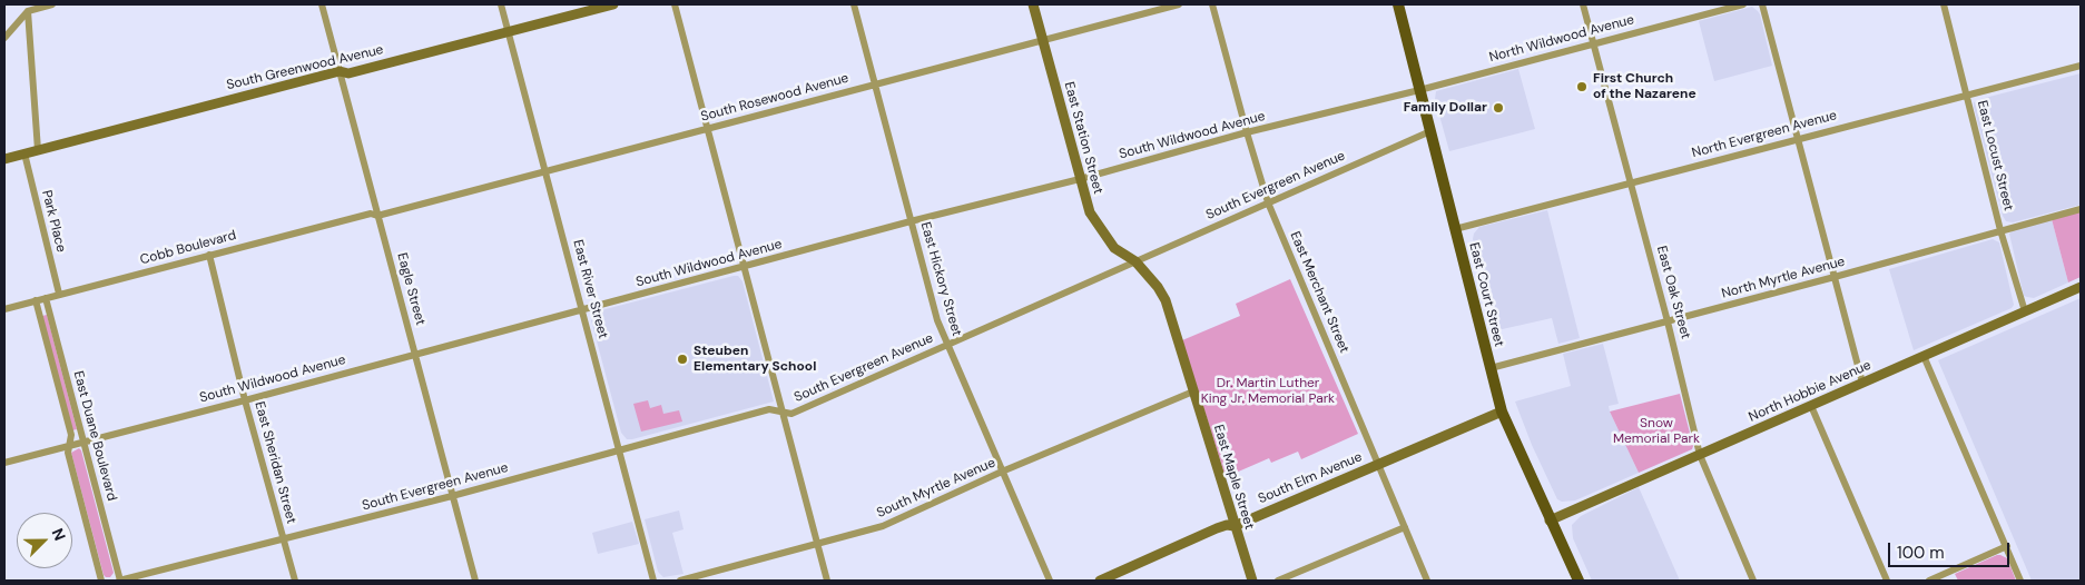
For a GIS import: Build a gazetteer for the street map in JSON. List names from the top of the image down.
{
  "streets": {
    "main road": [
      "South Greenwood Avenue",
      "East Station Street",
      "East Court Street",
      "North Hobbie Avenue",
      "East Maple Street",
      "South Elm Avenue"
    ],
    "street": [
      "North Wildwood Avenue",
      "South Rosewood Avenue",
      "North Evergreen Avenue",
      "South Wildwood Avenue",
      "East Locust Street",
      "South Evergreen Avenue",
      "Park Place",
      "Cobb Boulevard",
      "North Myrtle Avenue",
      "East Hickory Street",
      "Eagle Street",
      "East River Street",
      "East Merchant Street",
      "East Oak Street",
      "East Duane Boulevard",
      "East Sheridan Street",
      "South Myrtle Avenue"
    ]
  },
  "crossings": [
    ["North Wildwood Avenue", "South Wildwood Avenue"],
    ["North Wildwood Avenue", "East Oak Street"],
    ["North Wildwood Avenue", "East Court Street"],
    ["South Greenwood Avenue", "Park Place"],
    ["South Greenwood Avenue", "Eagle Street"],
    ["South Greenwood Avenue", "East River Street"],
    ["South Rosewood Avenue", "East Station Street"],
    ["South Rosewood Avenue", "Cobb Boulevard"],
    ["South Rosewood Avenue", "East Hickory Street"],
    ["South Rosewood Avenue", "Eagle Street"],
    ["South Rosewood Avenue", "East River Street"],
    ["North Evergreen Avenue", "East Locust Street"],
    ["North Evergreen Avenue", "East Oak Street"],
    ["North Evergreen Avenue", "East Court Street"],
    ["South Wildwood Avenue", "East Station Street"],
    ["South Wildwood Avenue", "East Hickory Street"],
    ["South Wildwood Avenue", "Eagle Street"],
    ["South Wildwood Avenue", "East River Street"],
    ["South Wildwood Avenue", "East Merchant Street"],
    ["South Wildwood Avenue", "East Court Street"],
    ["South Wildwood Avenue", "East Duane Boulevard"],
    ["South Wildwood Avenue", "East Sheridan Street"],
    ["East Station Street", "South Evergreen Avenue"],
    ["East Station Street", "East Maple Street"],
    ["East Locust Street", "North Myrtle Avenue"],
    ["East Locust Street", "North Hobbie Avenue"],
    ["South Evergreen Avenue", "East Hickory Street"],
    ["South Evergreen Avenue", "Eagle Street"],
    ["South Evergreen Avenue", "East River Street"],
    ["South Evergreen Avenue", "East Merchant Street"],
    ["South Evergreen Avenue", "East Court Street"],
    ["South Evergreen Avenue", "East Duane Boulevard"],
    ["South Evergreen Avenue", "East Sheridan Street"],
    ["South Evergreen Avenue", "East Maple Street"],
    ["Park Place", "Cobb Boulevard"],
    ["Cobb Boulevard", "Eagle Street"],
    ["Cobb Boulevard", "East Duane Boulevard"],
    ["Cobb Boulevard", "East Sheridan Street"],
    ["North Myrtle Avenue", "East Oak Street"],
    ["North Myrtle Avenue", "East Court Street"],
    ["East Hickory Street", "South Myrtle Avenue"],
    ["East Merchant Street", "South Elm Avenue"],
    ["East Oak Street", "North Hobbie Avenue"],
    ["East Court Street", "North Hobbie Avenue"],
    ["East Court Street", "South Elm Avenue"],
    ["East Maple Street", "South Elm Avenue"],
    ["East Maple Street", "South Myrtle Avenue"]
  ],
  "parks": ["Dr. Martin Luther King Jr. Memorial Park", "Snow Memorial Park"],
  "places": ["First Church of the Nazarene", "Family Dollar", "Steuben Elementary School"],
  "scale_bar": "100 m",
  "north": "top right"
}
